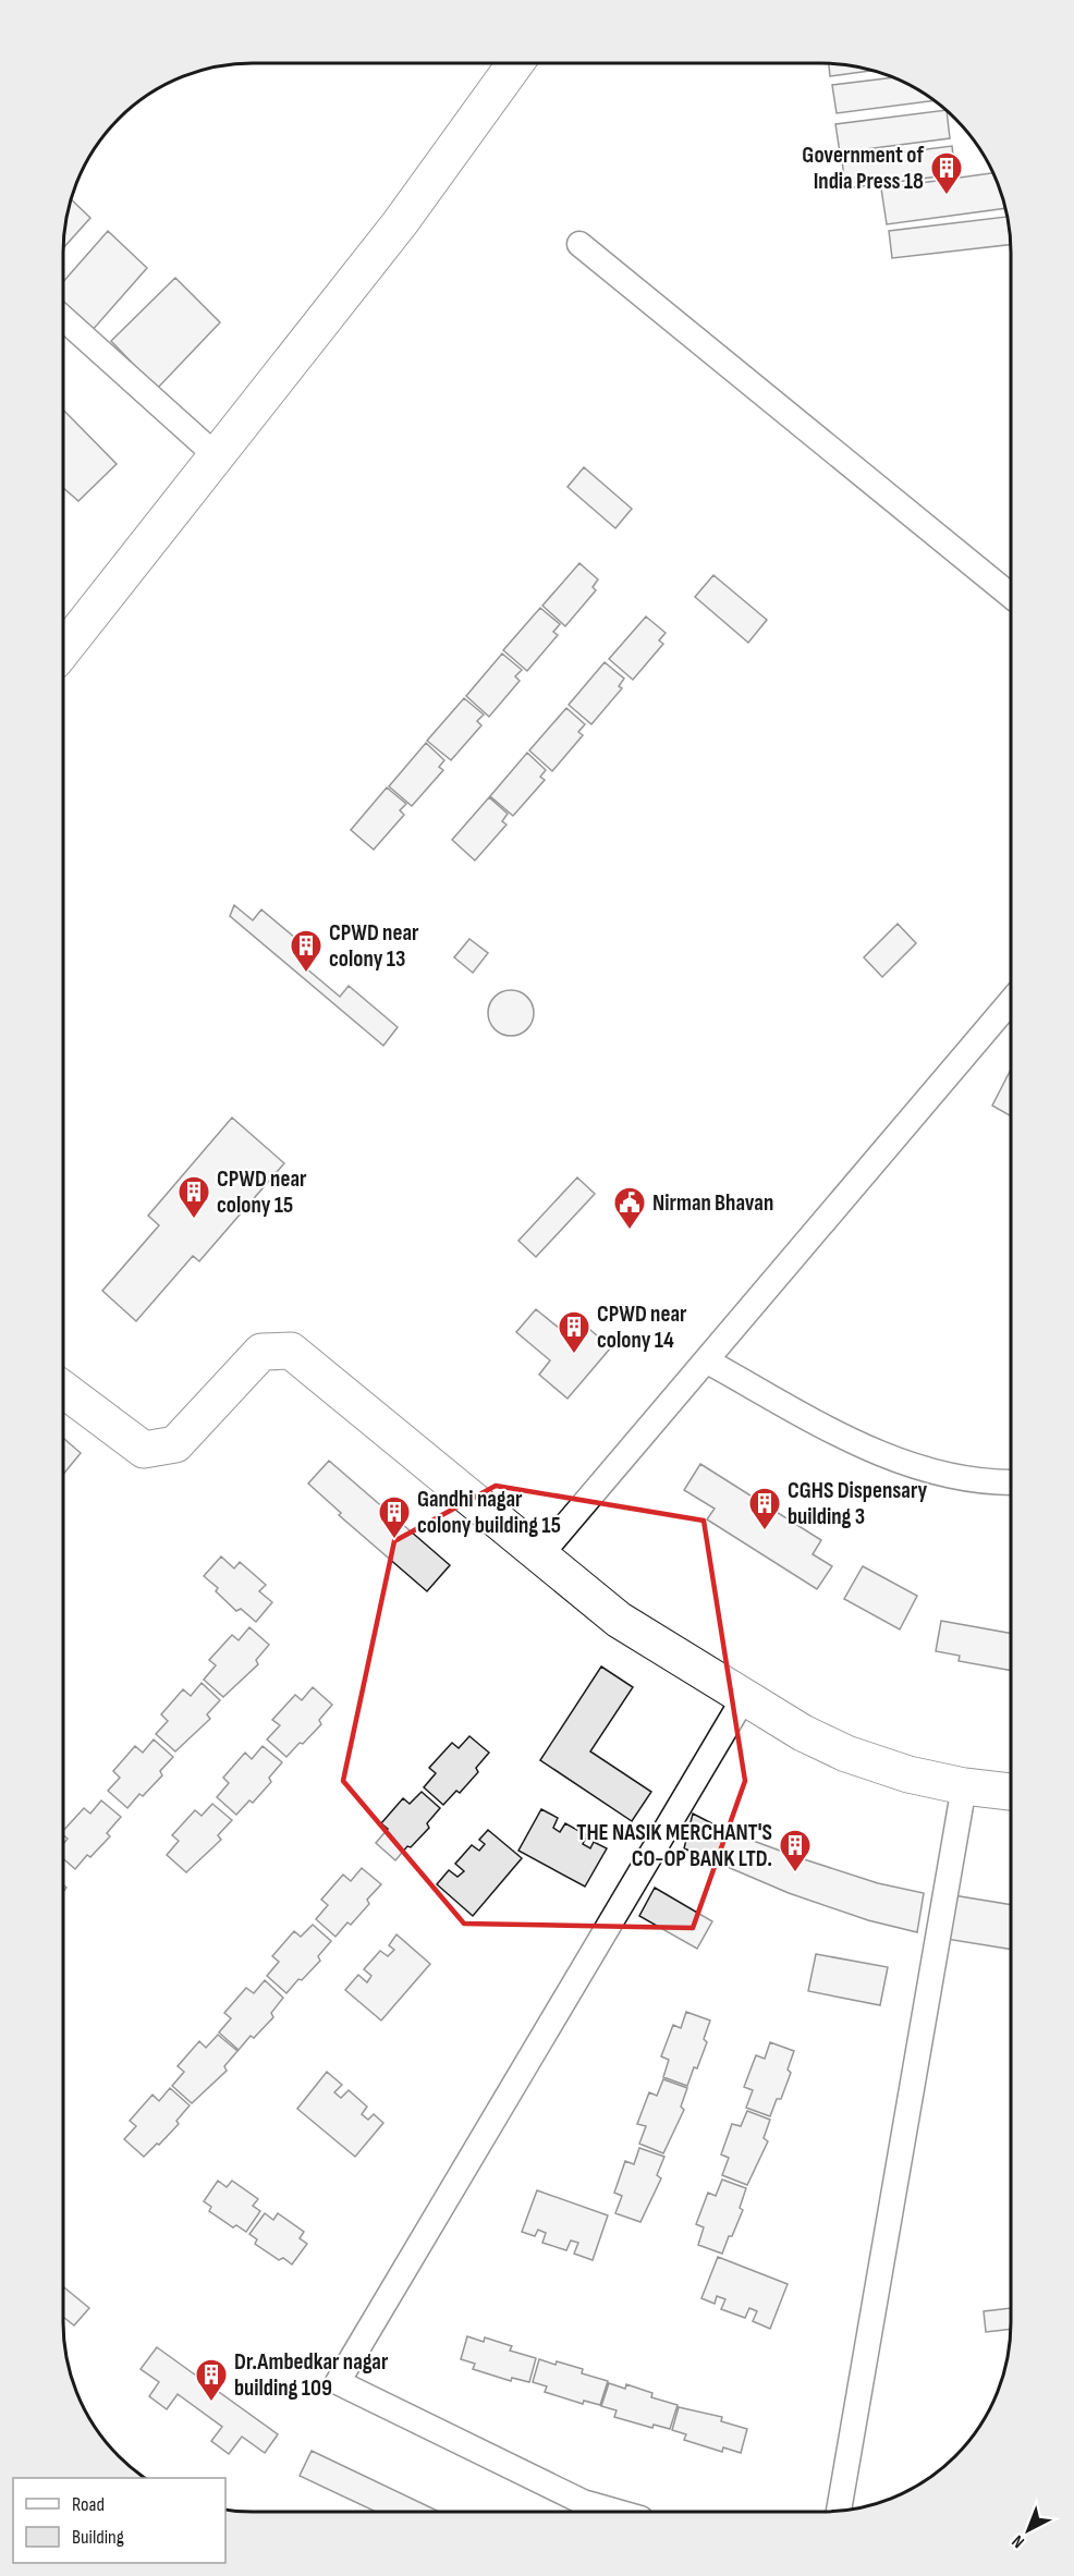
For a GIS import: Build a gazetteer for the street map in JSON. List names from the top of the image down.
{
  "places": {
    "building": [
      "Government of India Press 18",
      "CPWD near colony 13",
      "CPWD near colony 15",
      "CPWD near colony 14",
      "CGHS Dispensary building 3",
      "Gandhi nagar colony building 15",
      "THE NASIK MERCHANT'S CO-OP BANK LTD.",
      "Dr.Ambedkar nagar building 109"
    ],
    "public building": ["Nirman Bhavan"]
  },
  "legend": ["Road", "Building"],
  "north": "bottom left"
}
